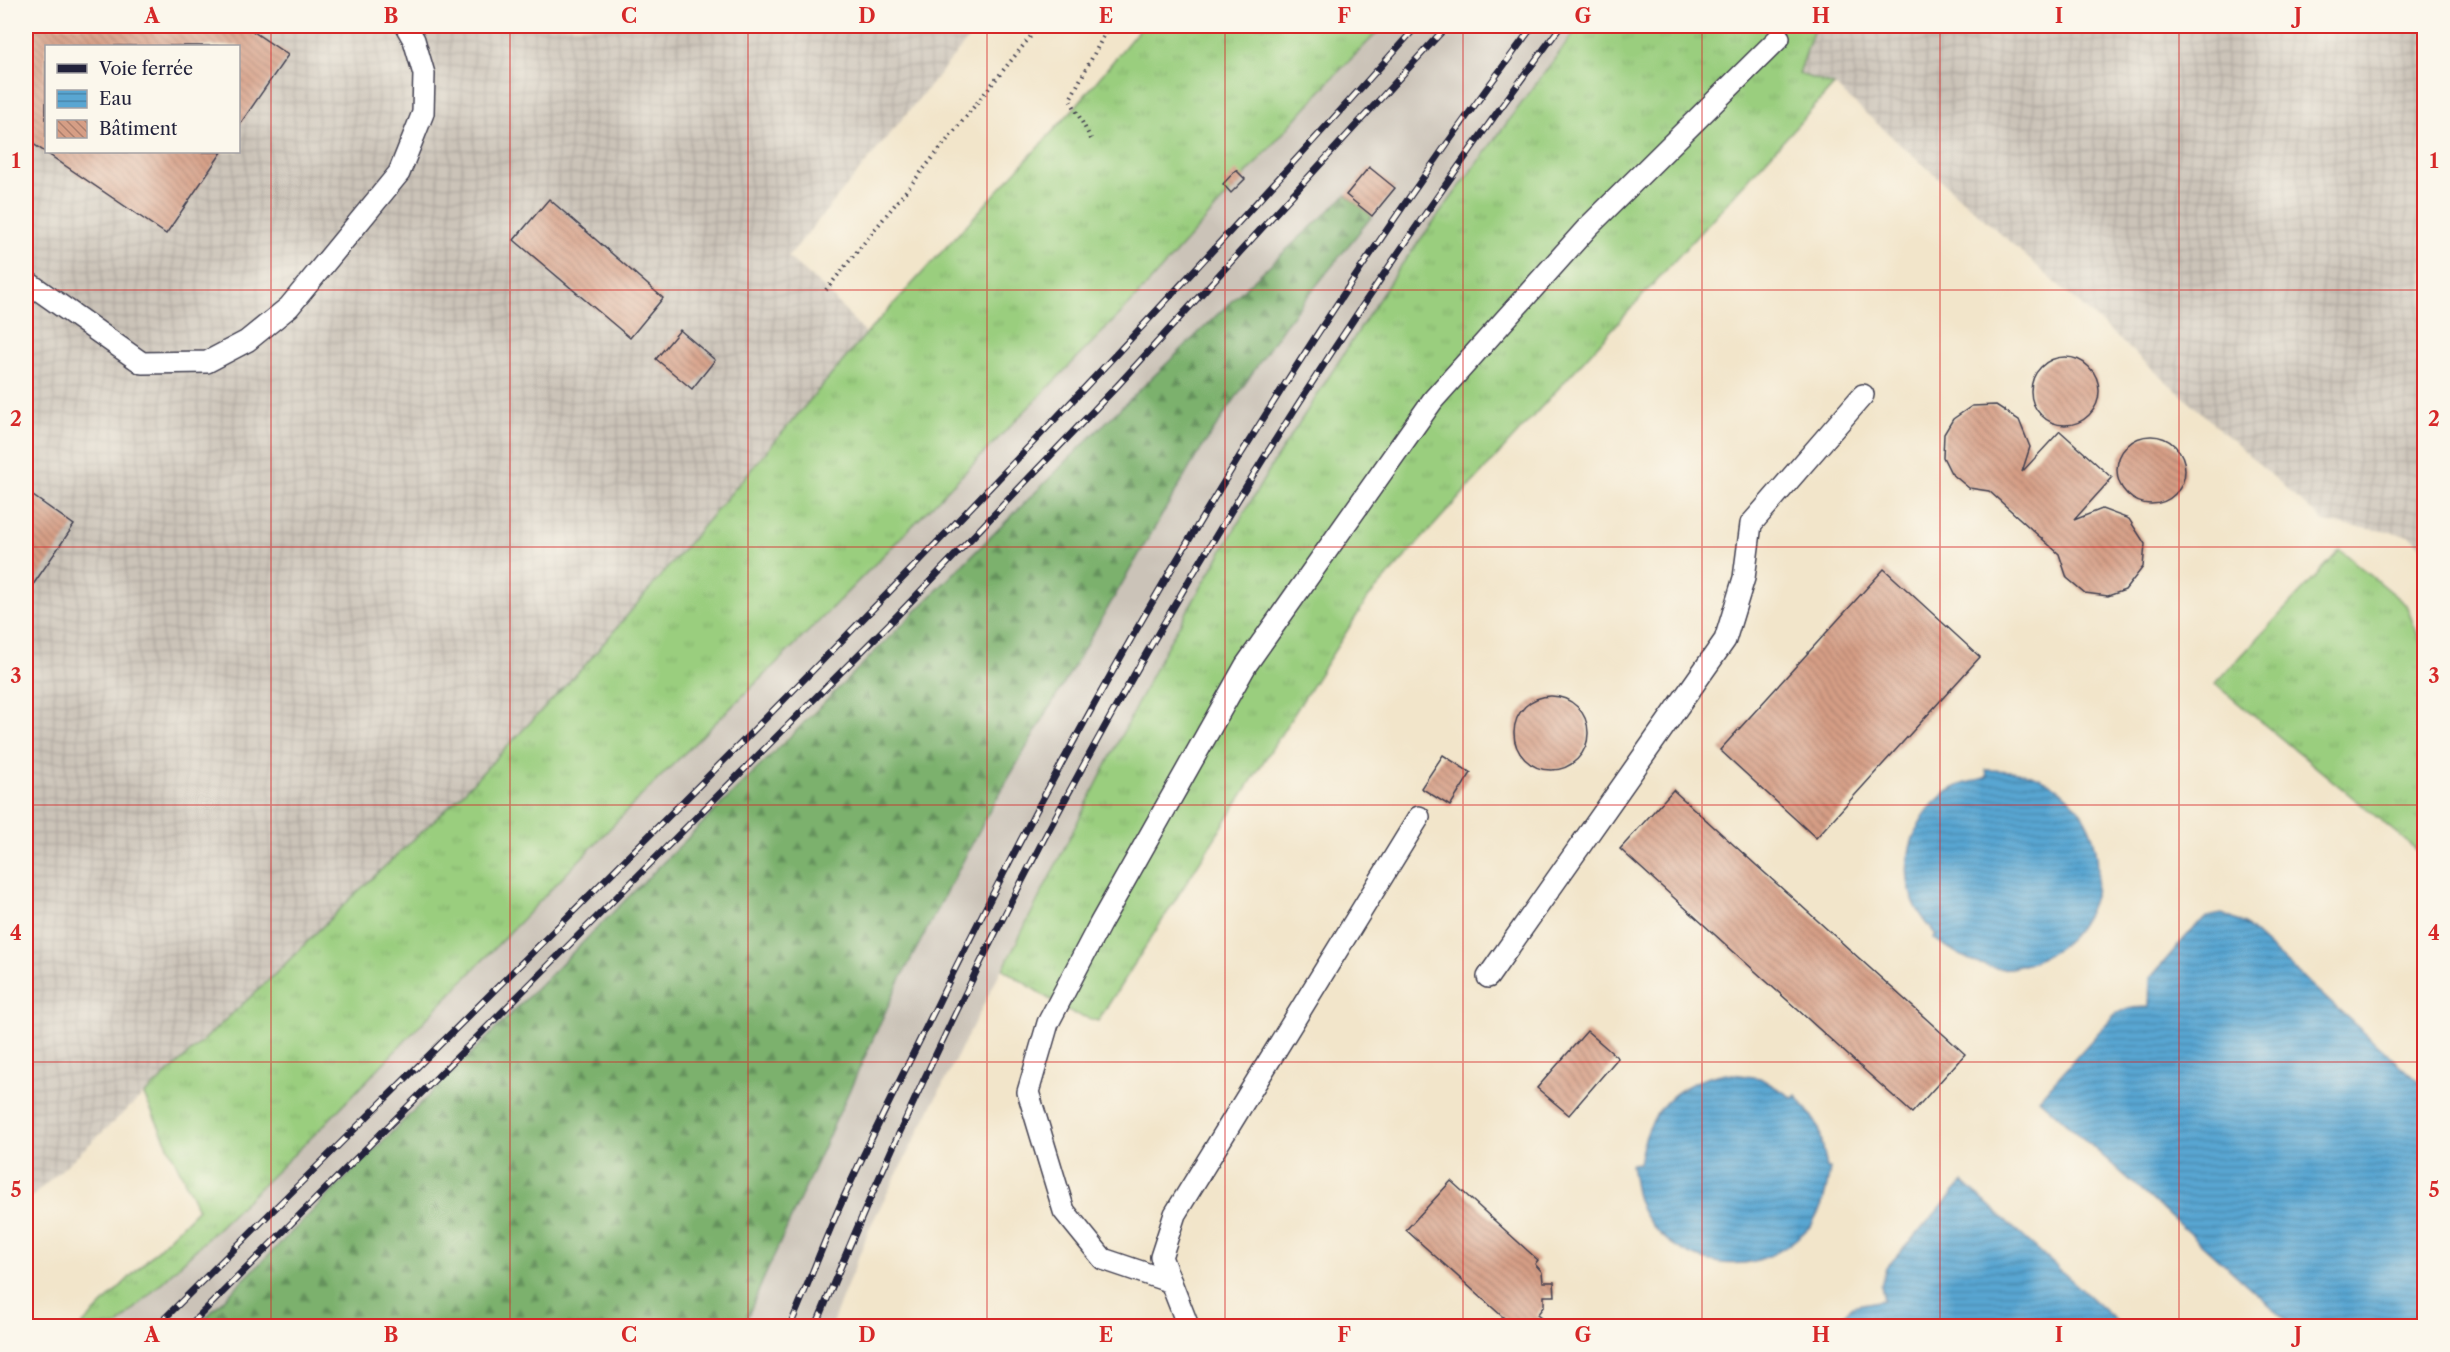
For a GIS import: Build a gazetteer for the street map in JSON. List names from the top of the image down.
{
  "legend": ["Voie ferrée", "Eau", "Bâtiment"],
  "grid": {
    "columns": [
      "A",
      "B",
      "C",
      "D",
      "E",
      "F",
      "G",
      "H",
      "I",
      "J"
    ],
    "rows": [
      "1",
      "2",
      "3",
      "4",
      "5"
    ]
  }
}
